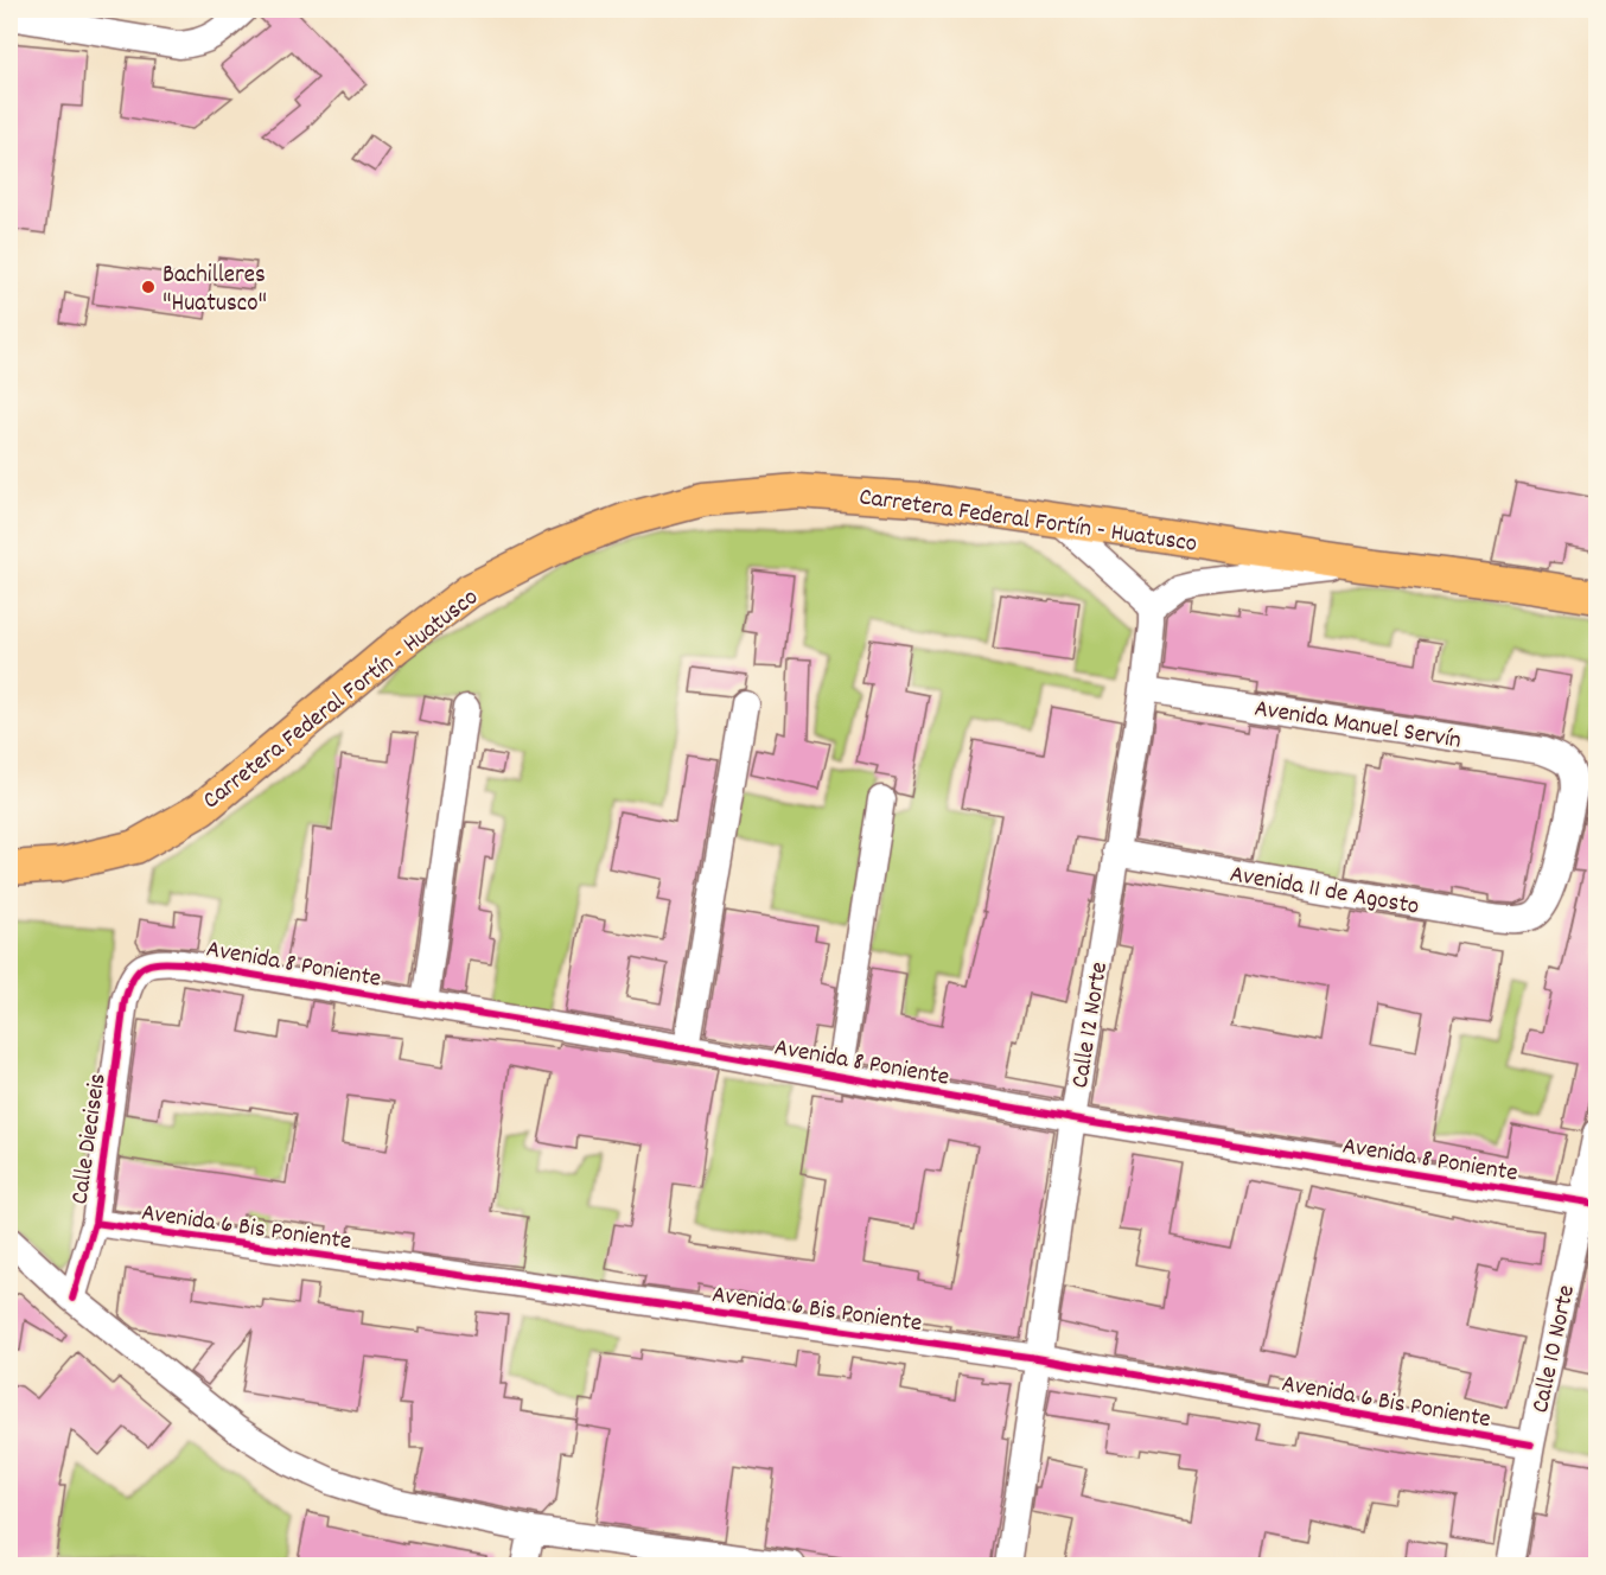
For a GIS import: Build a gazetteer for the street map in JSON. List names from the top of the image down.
{
  "streets": {
    "main road": ["Carretera Federal Fortín - Huatusco"],
    "street": [
      "Avenida Manuel Servín",
      "Avenida 11 de Agosto",
      "Avenida 8 Poniente",
      "Calle 12 Norte",
      "Calle Dieciseis",
      "Avenida 6 Bis Poniente",
      "Calle 10 Norte"
    ]
  },
  "crossings": [
    ["Avenida Manuel Servín", "Avenida 11 de Agosto"],
    ["Avenida Manuel Servín", "Calle 12 Norte"],
    ["Avenida 11 de Agosto", "Calle 12 Norte"],
    ["Avenida 8 Poniente", "Calle 12 Norte"],
    ["Avenida 8 Poniente", "Calle Dieciseis"],
    ["Avenida 8 Poniente", "Calle 10 Norte"],
    ["Calle 12 Norte", "Avenida 6 Bis Poniente"],
    ["Calle Dieciseis", "Avenida 6 Bis Poniente"],
    ["Avenida 6 Bis Poniente", "Calle 10 Norte"]
  ],
  "places": ["Bachilleres \"Huatusco\""]
}
